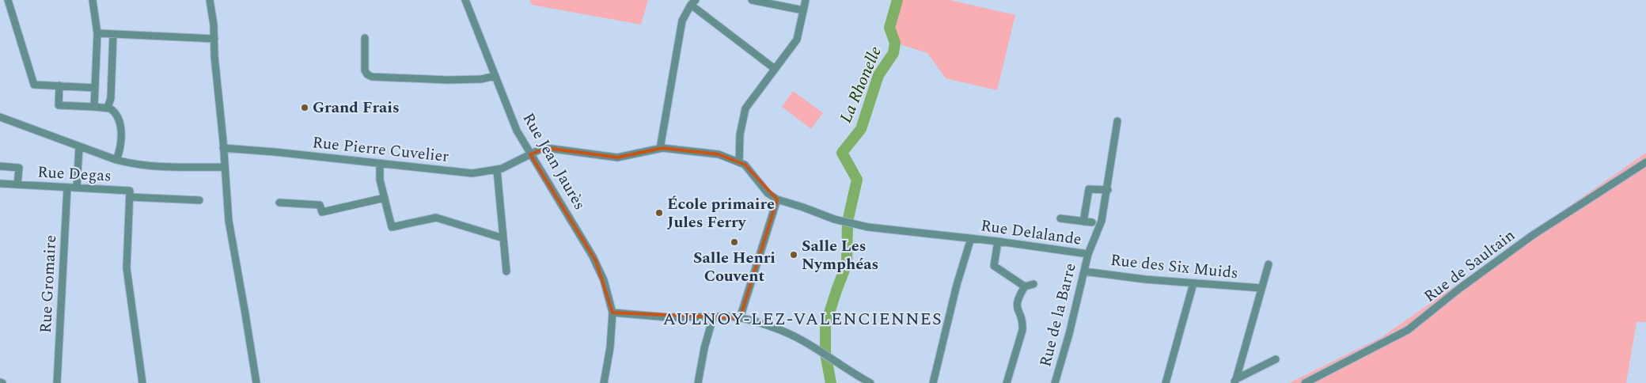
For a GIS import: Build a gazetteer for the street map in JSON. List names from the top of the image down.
{
  "streets": {
    "street": [
      "Rue Pierre Cuvelier",
      "Rue Jean Jaurès",
      "Rue Degas",
      "Rue Delalande",
      "Rue de Saultain",
      "Rue des Six Muids",
      "Rue Gromaire",
      "Rue de la Barre"
    ]
  },
  "crossings": [
    ["Rue Pierre Cuvelier", "Rue Jean Jaurès"],
    ["Rue Degas", "Rue Gromaire"],
    ["Rue Delalande", "Rue de la Barre"],
    ["Rue des Six Muids", "Rue de la Barre"]
  ],
  "districts": ["AULNOY-LEZ-VALENCIENNES"],
  "water": ["La Rhonelle"],
  "places": [
    "Grand Frais",
    "École primaire Jules Ferry",
    "Salle Henri Couvent",
    "Salle Les Nymphéas"
  ]
}
